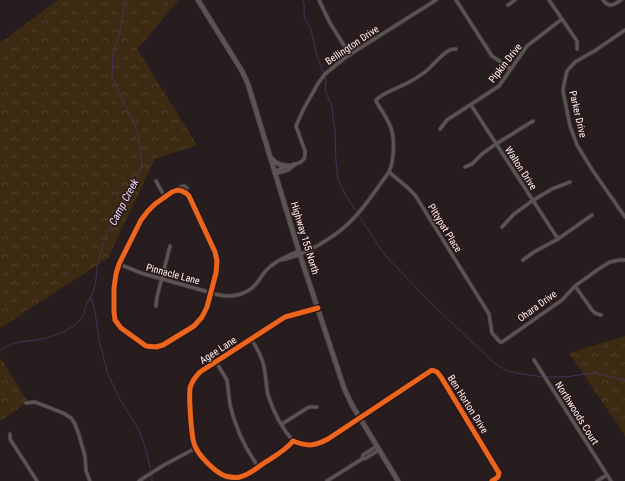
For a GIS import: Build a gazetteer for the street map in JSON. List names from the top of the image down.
{
  "streets": {
    "main road": ["Highway 155 North"],
    "street": [
      "Bellington Drive",
      "Pipkin Drive",
      "Parker Drive",
      "Walton Drive",
      "Pittypat Place",
      "Pinnacle Lane",
      "Ohara Drive",
      "Agee Lane",
      "Ben Horton Drive",
      "Northwoods Court"
    ]
  },
  "crossings": [
    ["Pipkin Drive", "Walton Drive"],
    ["Pittypat Place", "Pinnacle Lane"],
    ["Pittypat Place", "Ohara Drive"],
    ["Highway 155 North", "Pinnacle Lane"],
    ["Highway 155 North", "Agee Lane"],
    ["Highway 155 North", "Ben Horton Drive"]
  ],
  "water": ["Camp Creek"]
}
